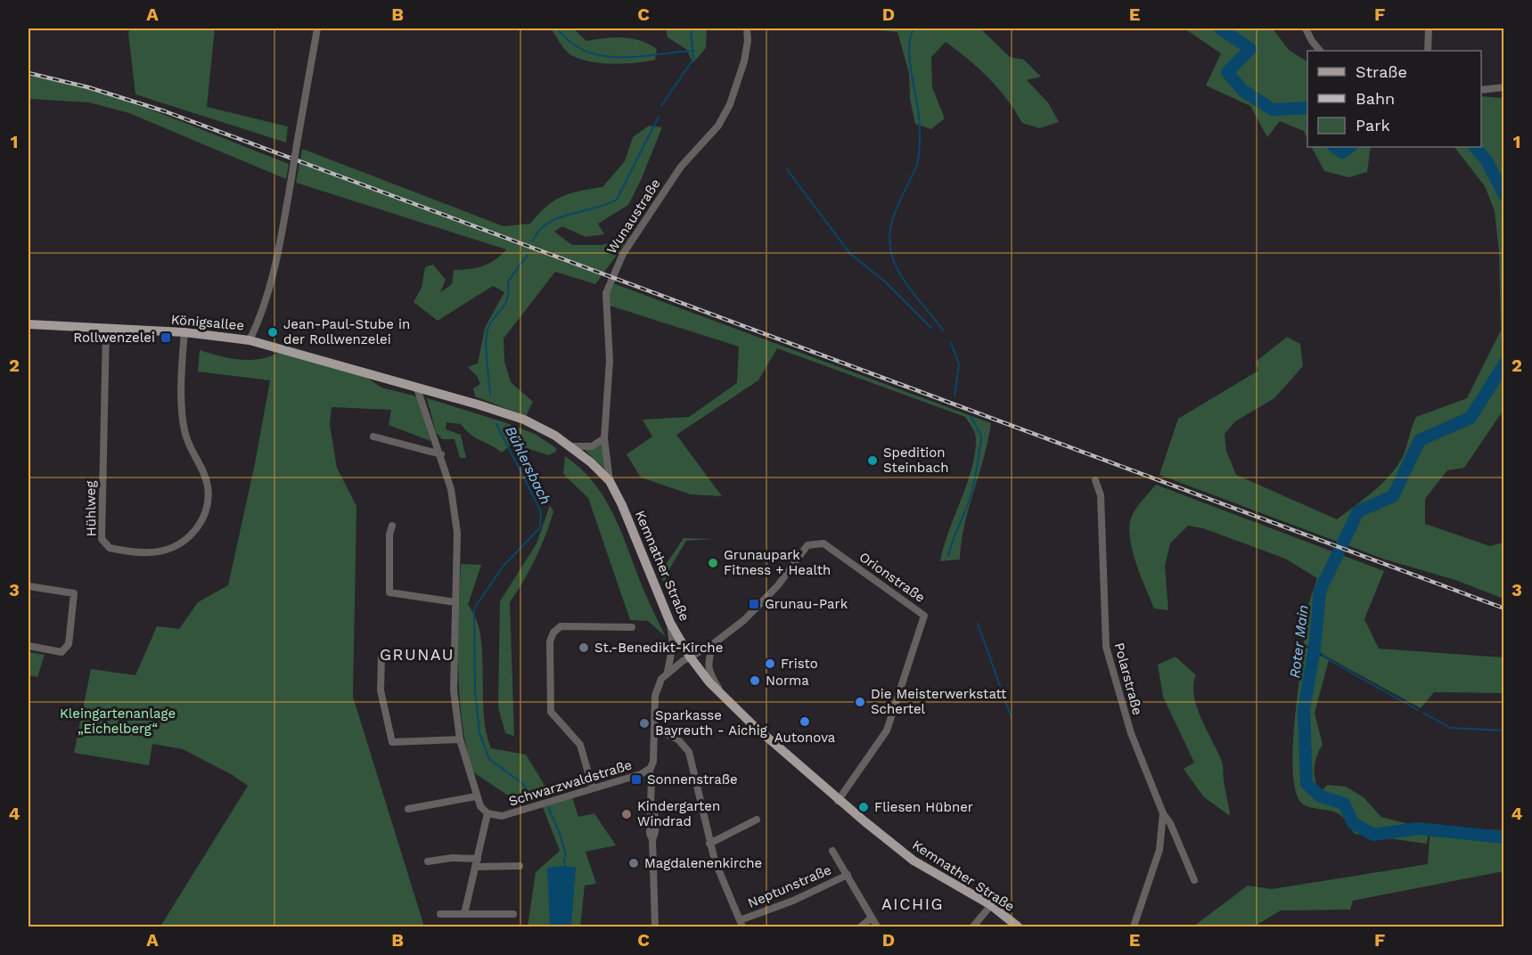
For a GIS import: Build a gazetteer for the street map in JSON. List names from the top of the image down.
{
  "streets": {
    "main road": ["Königsallee", "Kemnather Straße"],
    "street": [
      "Wunaustraße",
      "Hühlweg",
      "Orionstraße",
      "Polarstraße",
      "Schwarzwaldstraße",
      "Neptunstraße"
    ]
  },
  "crossings": [
    ["Wunaustraße", "Kemnather Straße"],
    ["Königsallee", "Hühlweg"],
    ["Königsallee", "Kemnather Straße"],
    ["Kemnather Straße", "Orionstraße"]
  ],
  "districts": ["GRUNAU", "AICHIG"],
  "water": ["Bühlersbach", "Roter Main"],
  "parks": ["Kleingartenanlage „Eichelberg“"],
  "places": {
    "other": [
      "Jean-Paul-Stube in der Rollwenzelei",
      "Spedition Steinbach",
      "Grunaupark Fitness + Health",
      "St.-Benedikt-Kirche",
      "Fristo",
      "Norma",
      "Die Meisterwerkstatt Schertel",
      "Autonova",
      "Sparkasse Bayreuth - Aichig",
      "Fliesen Hübner",
      "Kindergarten Windrad",
      "Magdalenenkirche"
    ],
    "transit": ["Rollwenzelei", "Grunau-Park", "Sonnenstraße"]
  },
  "legend": ["Straße", "Bahn", "Park"],
  "grid": {
    "columns": [
      "A",
      "B",
      "C",
      "D",
      "E",
      "F"
    ],
    "rows": [
      "1",
      "2",
      "3",
      "4"
    ]
  }
}
